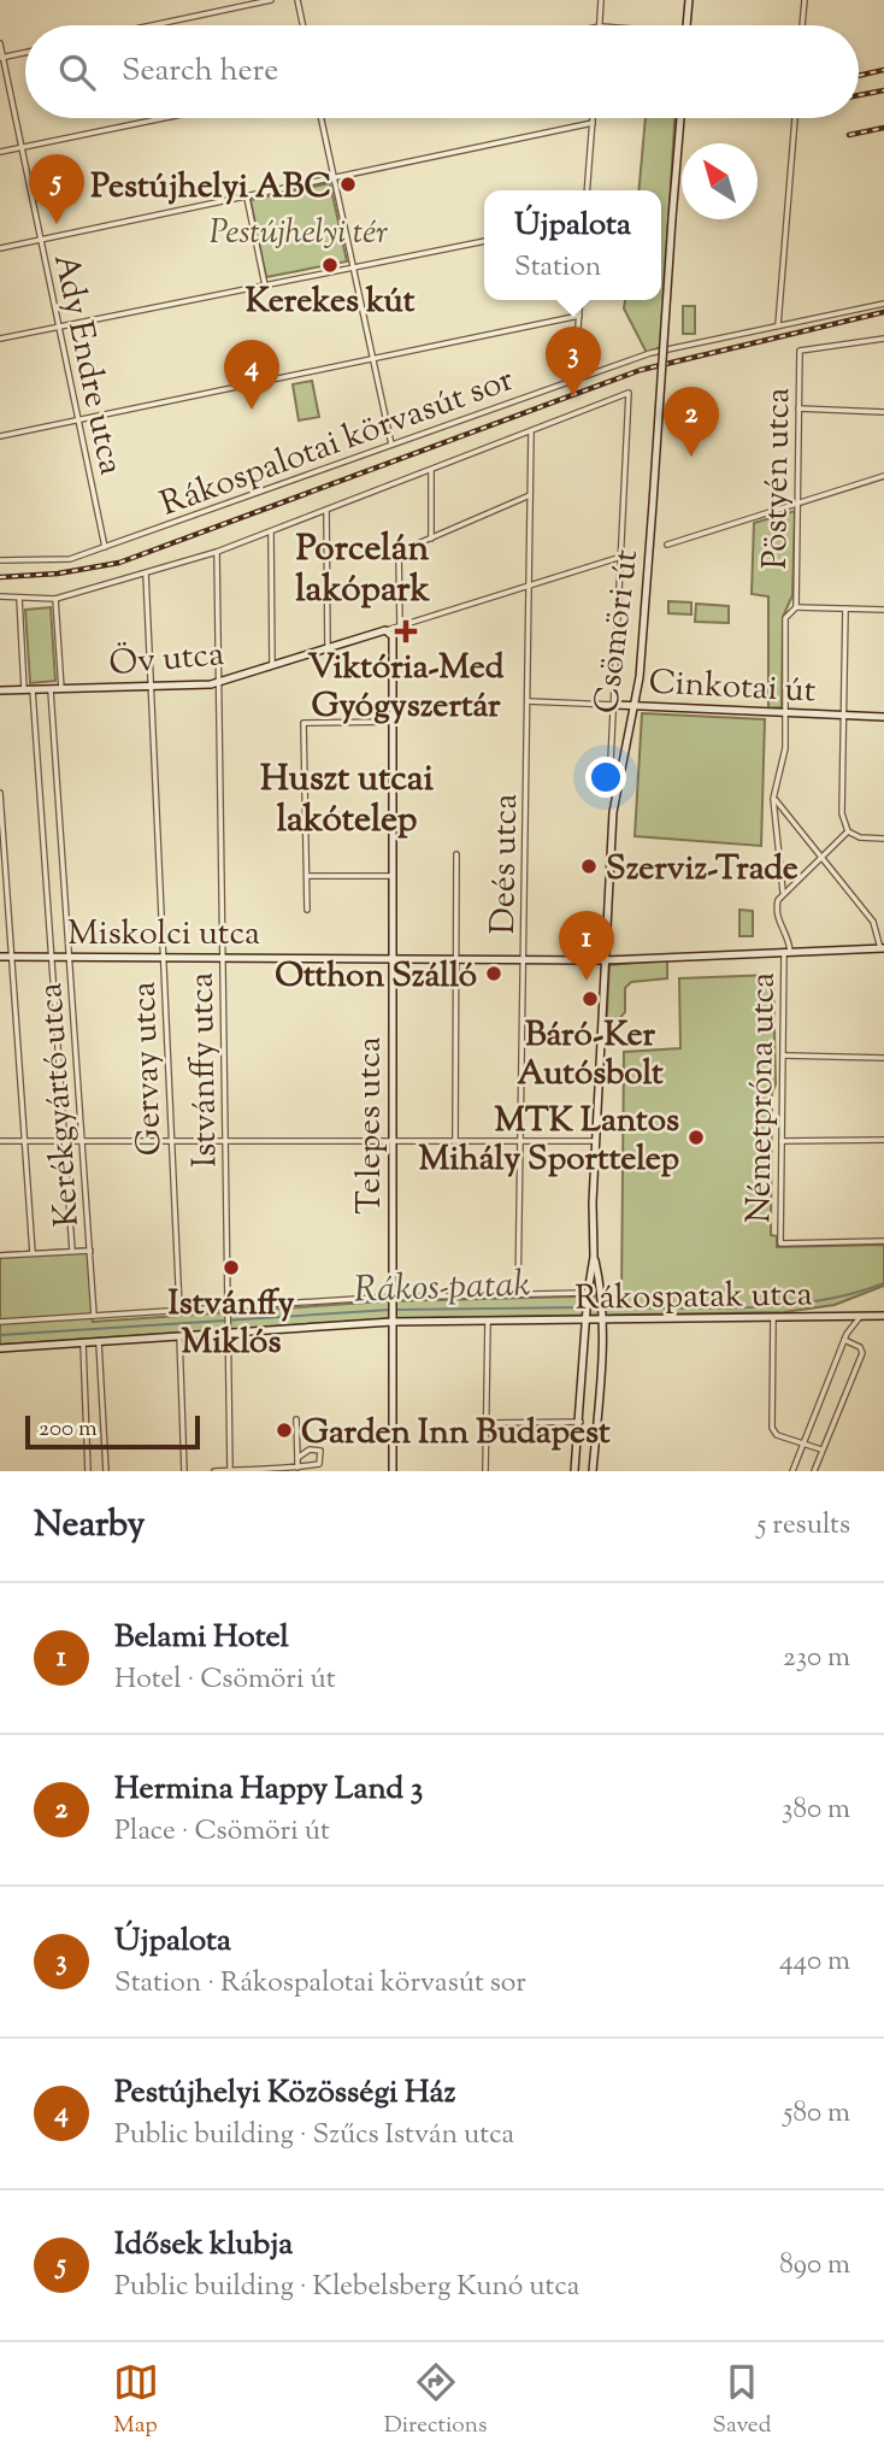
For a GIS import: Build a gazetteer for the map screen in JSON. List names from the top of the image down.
{
  "streets": {
    "street": [
      "Ady Endre utca",
      "Rákospalotai körvasút sor",
      "Pöstyén utca",
      "Csömöri út",
      "Öv utca",
      "Cinkotai út",
      "Deés utca",
      "Miskolci utca",
      "Gervay utca",
      "Istvánffy utca",
      "Németpróna utca",
      "Kerékgyártó utca",
      "Telepes utca",
      "Rákospatak utca"
    ]
  },
  "crossings": [
    ["Ady Endre utca", "Rákospalotai körvasút sor"],
    ["Csömöri út", "Öv utca"],
    ["Csömöri út", "Cinkotai út"],
    ["Csömöri út", "Deés utca"],
    ["Csömöri út", "Miskolci utca"],
    ["Csömöri út", "Rákospatak utca"],
    ["Öv utca", "Deés utca"],
    ["Öv utca", "Gervay utca"],
    ["Öv utca", "Istvánffy utca"],
    ["Öv utca", "Kerékgyártó utca"],
    ["Öv utca", "Telepes utca"],
    ["Cinkotai út", "Deés utca"],
    ["Deés utca", "Miskolci utca"],
    ["Deés utca", "Rákospatak utca"],
    ["Miskolci utca", "Gervay utca"],
    ["Miskolci utca", "Istvánffy utca"],
    ["Miskolci utca", "Németpróna utca"],
    ["Miskolci utca", "Kerékgyártó utca"],
    ["Miskolci utca", "Telepes utca"],
    ["Gervay utca", "Rákospatak utca"],
    ["Istvánffy utca", "Rákospatak utca"],
    ["Németpróna utca", "Rákospatak utca"],
    ["Kerékgyártó utca", "Rákospatak utca"],
    ["Telepes utca", "Rákospatak utca"]
  ],
  "districts": ["Porcelán lakópark", "Huszt utcai lakótelep"],
  "water": ["Rákos-patak"],
  "parks": ["Pestújhelyi tér"],
  "places": {
    "other": [
      "Pestújhelyi ABC",
      "Kerekes kút",
      "Szerviz-Trade",
      "Otthon Szálló",
      "Báró-Ker Autósbolt",
      "MTK Lantos Mihály Sporttelep",
      "Istvánffy Miklós",
      "Garden Inn Budapest"
    ],
    "health": ["Viktória-Med Gyógyszertár"]
  },
  "scale_bar": "200 m",
  "north": "top left",
  "page": {
    "search": "Search here",
    "pins": [
      "5",
      "3",
      "4",
      "2",
      "1"
    ],
    "popup": ["Újpalota", "Station"],
    "scale": "200 m",
    "heading": ["Nearby", "5 results"],
    "list": [
      {
        "mark": "1",
        "name": "Belami Hotel",
        "note": "Hotel · Csömöri út",
        "value": "230 m"
      },
      {
        "mark": "2",
        "name": "Hermina Happy Land 3",
        "note": "Place · Csömöri út",
        "value": "380 m"
      },
      {
        "mark": "3",
        "name": "Újpalota",
        "note": "Station · Rákospalotai körvasút sor",
        "value": "440 m"
      },
      {
        "mark": "4",
        "name": "Pestújhelyi Közösségi Ház",
        "note": "Public building · Szűcs István utca",
        "value": "580 m"
      },
      {
        "mark": "5",
        "name": "Idősek klubja",
        "note": "Public building · Klebelsberg Kunó utca",
        "value": "890 m"
      }
    ],
    "nav": ["Map", "Directions", "Saved"]
  }
}
